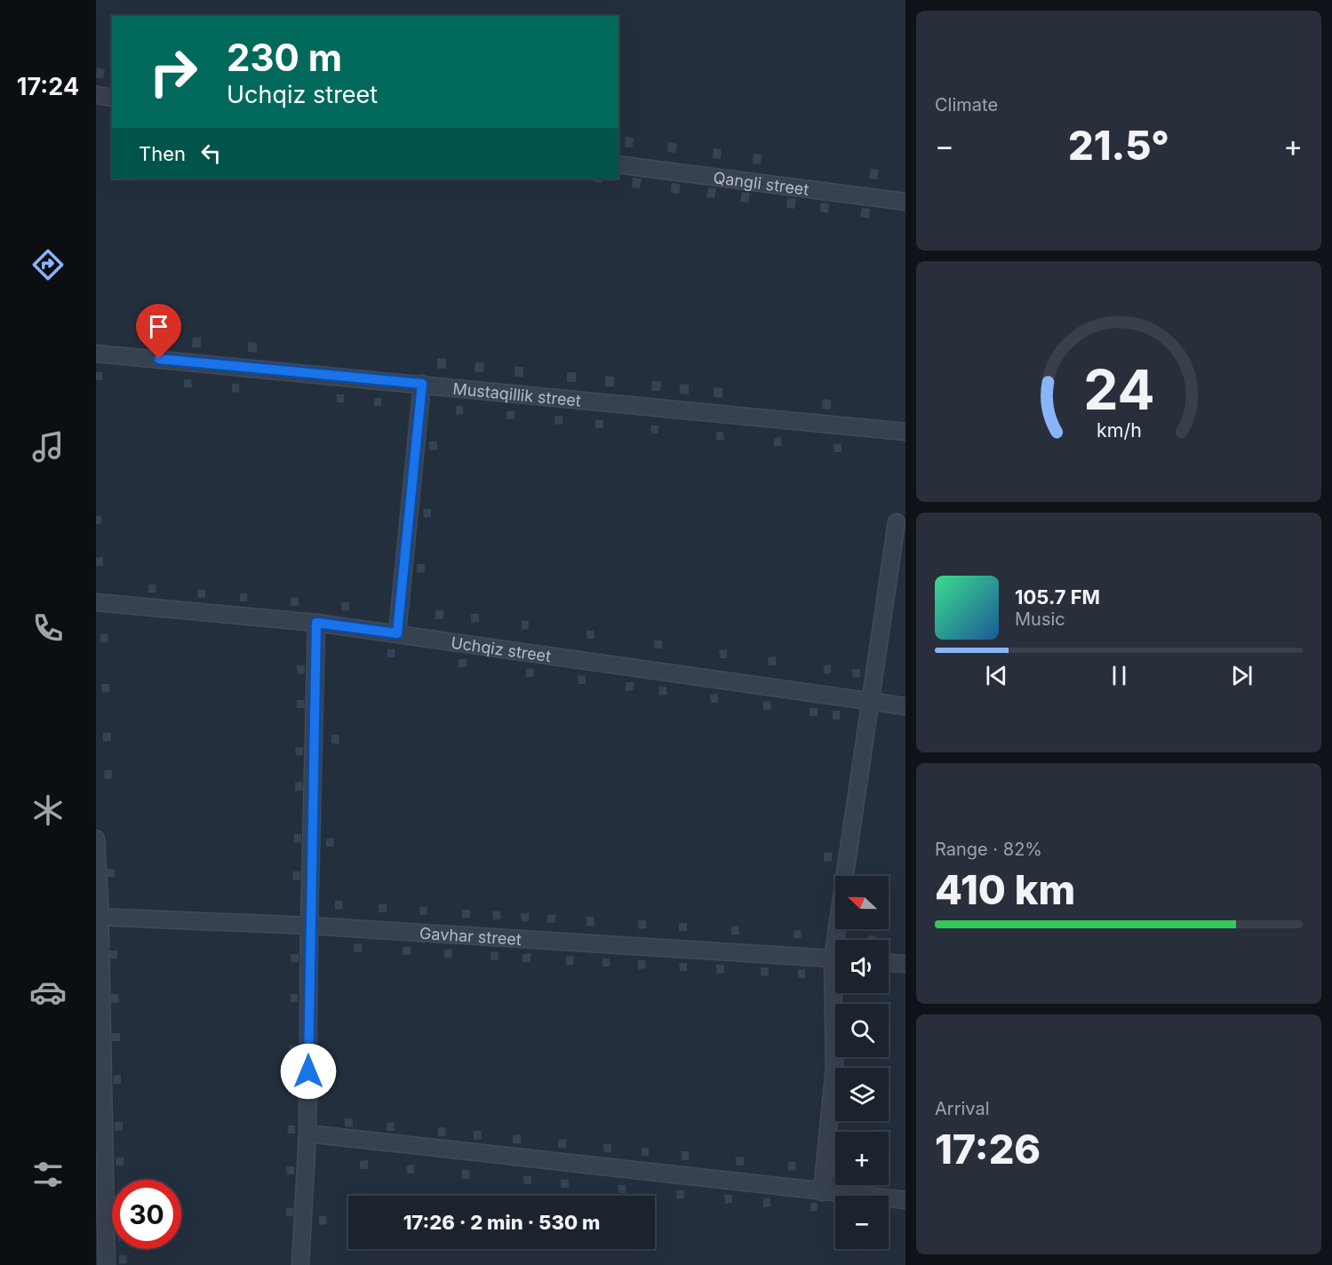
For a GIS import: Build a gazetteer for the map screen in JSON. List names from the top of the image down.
{
  "streets": {
    "street": [
      "Qangli street",
      "Mustaqillik street",
      "Uchqiz street",
      "Gavhar street"
    ]
  },
  "north": "left",
  "page": {
    "tabs": "17:24",
    "tile": [
      "Climate",
      ["Range · 82%", "410 km"],
      ["Arrival", "17:26"]
    ],
    "turn": ["230 m", "Uchqiz street"],
    "heat": ["−", "21.5°", "+"],
    "then": "Then",
    "song": ["105.7 FM", "Music"],
    "map_buttons": ["+", "−"],
    "limit": "30",
    "trip": "17:26 · 2 min · 530 m",
    "gauge": ["24", "km/h"]
  }
}
